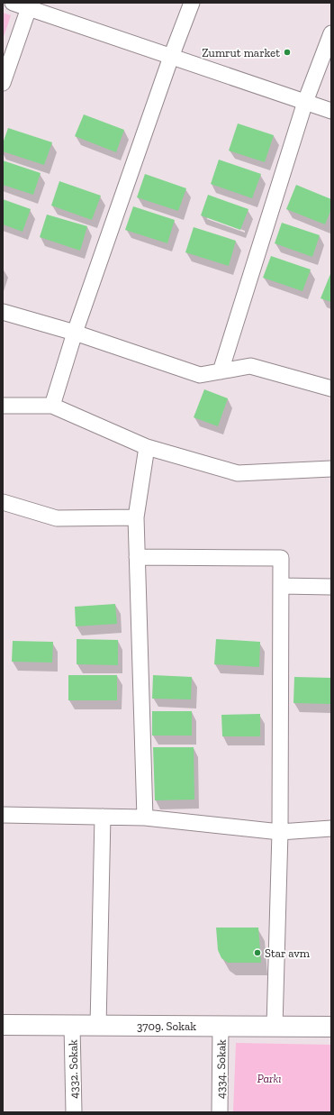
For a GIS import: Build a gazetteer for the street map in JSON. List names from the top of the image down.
{
  "streets": {
    "street": ["3709. Sokak", "4332. Sokak", "4334. Sokak"]
  },
  "crossings": [
    ["3709. Sokak", "4332. Sokak"],
    ["3709. Sokak", "4334. Sokak"]
  ],
  "parks": ["Parkı"],
  "places": ["Zumrut market", "Star avm"]
}
